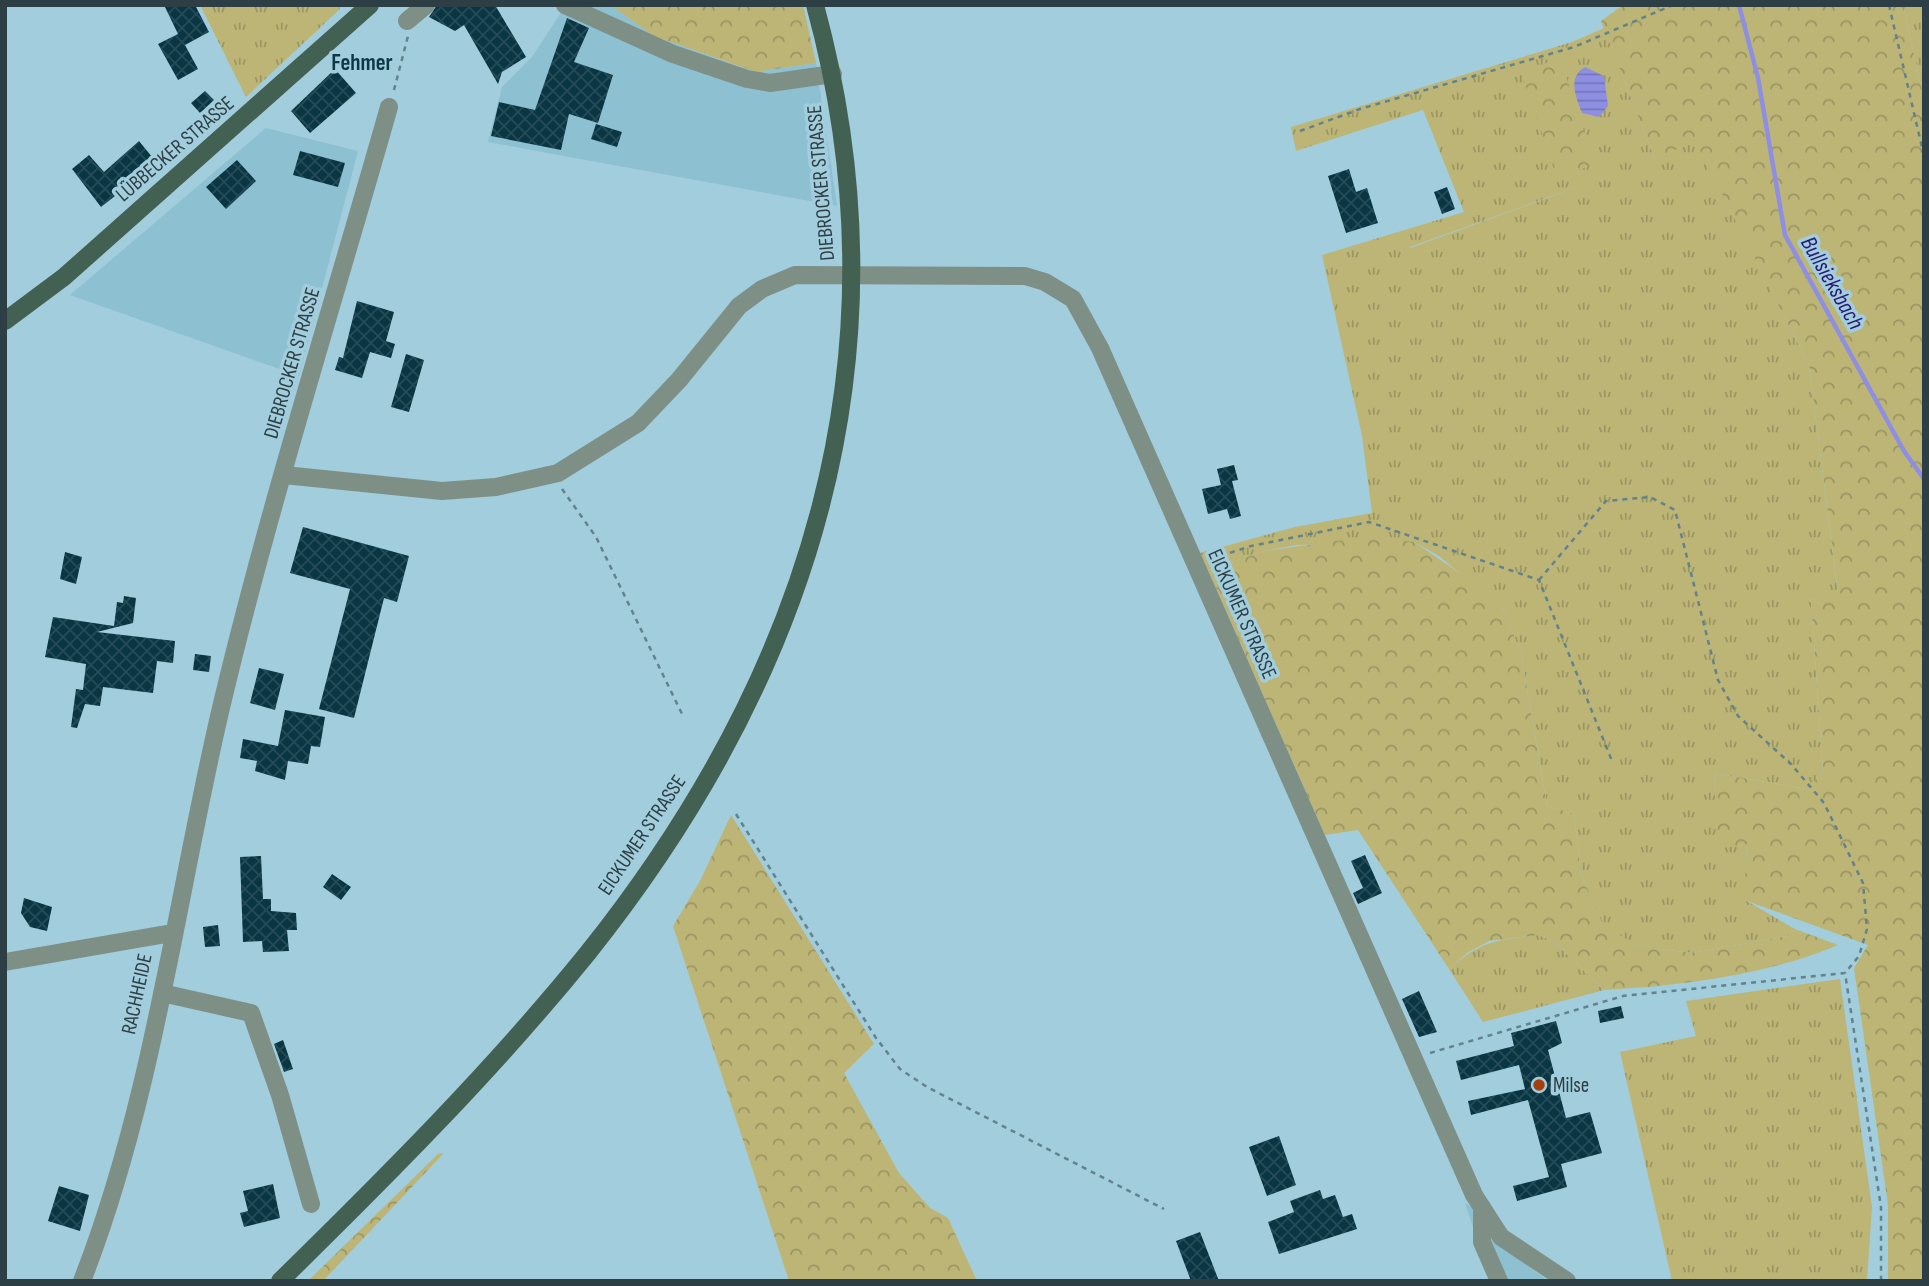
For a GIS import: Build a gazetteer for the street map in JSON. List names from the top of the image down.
{
  "streets": {
    "main road": ["LÜBBECKER STRASSE", "DIEBROCKER STRASSE", "EICKUMER STRASSE"],
    "street": ["RACHHEIDE"]
  },
  "crossings": [
    ["DIEBROCKER STRASSE", "EICKUMER STRASSE"],
    ["DIEBROCKER STRASSE", "RACHHEIDE"]
  ],
  "districts": ["Fehmer"],
  "water": ["Bullsieksbach"],
  "places": ["Milse"]
}
